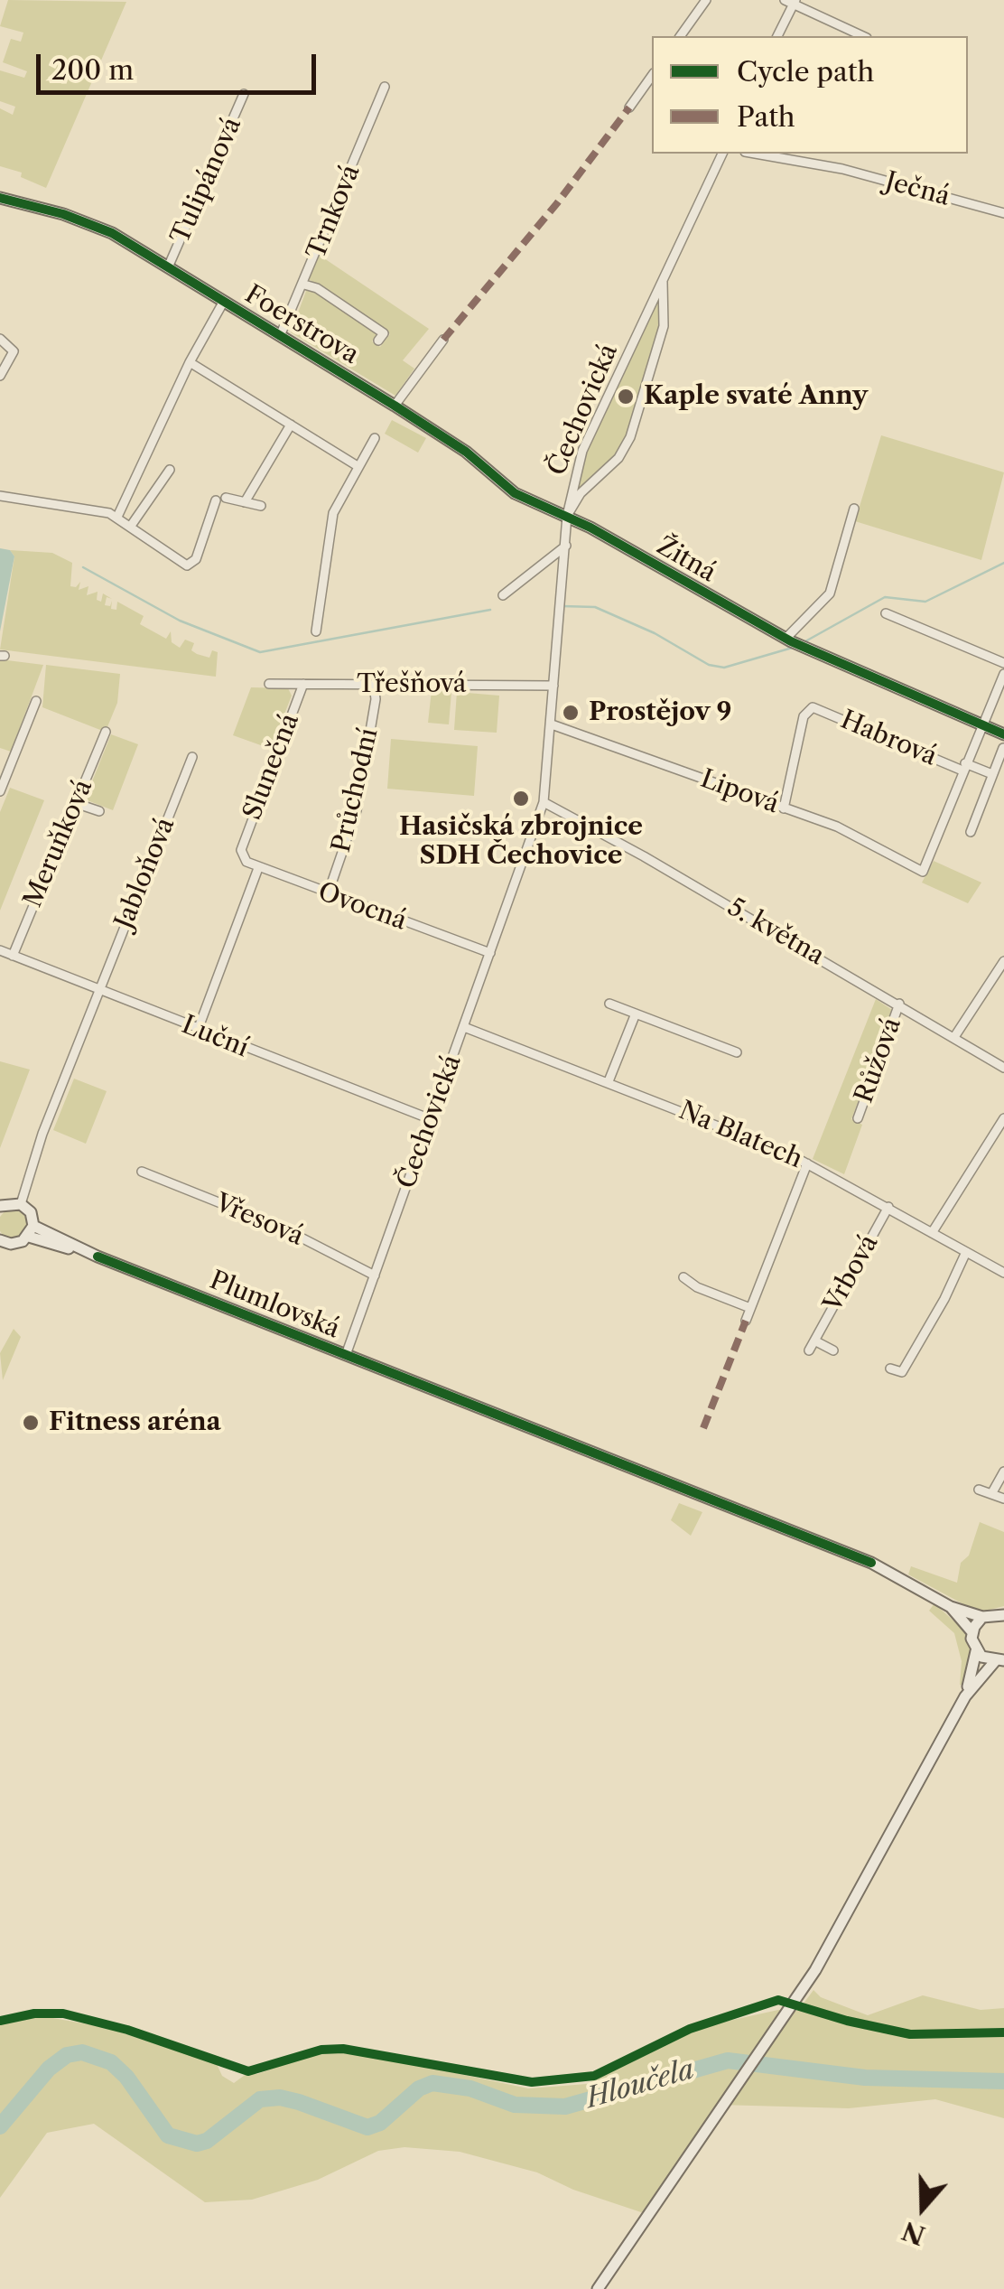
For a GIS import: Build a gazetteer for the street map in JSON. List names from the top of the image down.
{
  "streets": {
    "street": [
      "Tulipánová",
      "Ječná",
      "Trnková",
      "Foerstrova",
      "Čechovická",
      "Žitná",
      "Třešňová",
      "Habrová",
      "Slunečná",
      "Průchodní",
      "Lipová",
      "Meruňková",
      "Jabloňová",
      "Ovocná",
      "5. května",
      "Luční",
      "Růžová",
      "Na Blatech",
      "Vřesová",
      "Vrbová",
      "Plumlovská"
    ]
  },
  "crossings": [
    ["Tulipánová", "Foerstrova"],
    ["Trnková", "Foerstrova"],
    ["Foerstrova", "Čechovická"],
    ["Foerstrova", "Žitná"],
    ["Čechovická", "Žitná"],
    ["Čechovická", "Třešňová"],
    ["Čechovická", "Lipová"],
    ["Čechovická", "Ovocná"],
    ["Čechovická", "5. května"],
    ["Čechovická", "Luční"],
    ["Čechovická", "Na Blatech"],
    ["Čechovická", "Vřesová"],
    ["Čechovická", "Plumlovská"],
    ["Třešňová", "Slunečná"],
    ["Třešňová", "Průchodní"],
    ["Habrová", "Lipová"],
    ["Slunečná", "Ovocná"],
    ["Průchodní", "Ovocná"],
    ["Meruňková", "Luční"],
    ["Jabloňová", "Luční"],
    ["5. května", "Růžová"],
    ["Na Blatech", "Vrbová"]
  ],
  "water": ["Hloučela"],
  "places": [
    "Kaple svaté Anny",
    "Prostějov 9",
    "Hasičská zbrojnice SDH Čechovice",
    "Fitness aréna"
  ],
  "legend": ["Cycle path", "Path"],
  "scale_bar": "200 m",
  "north": "bottom"
}
